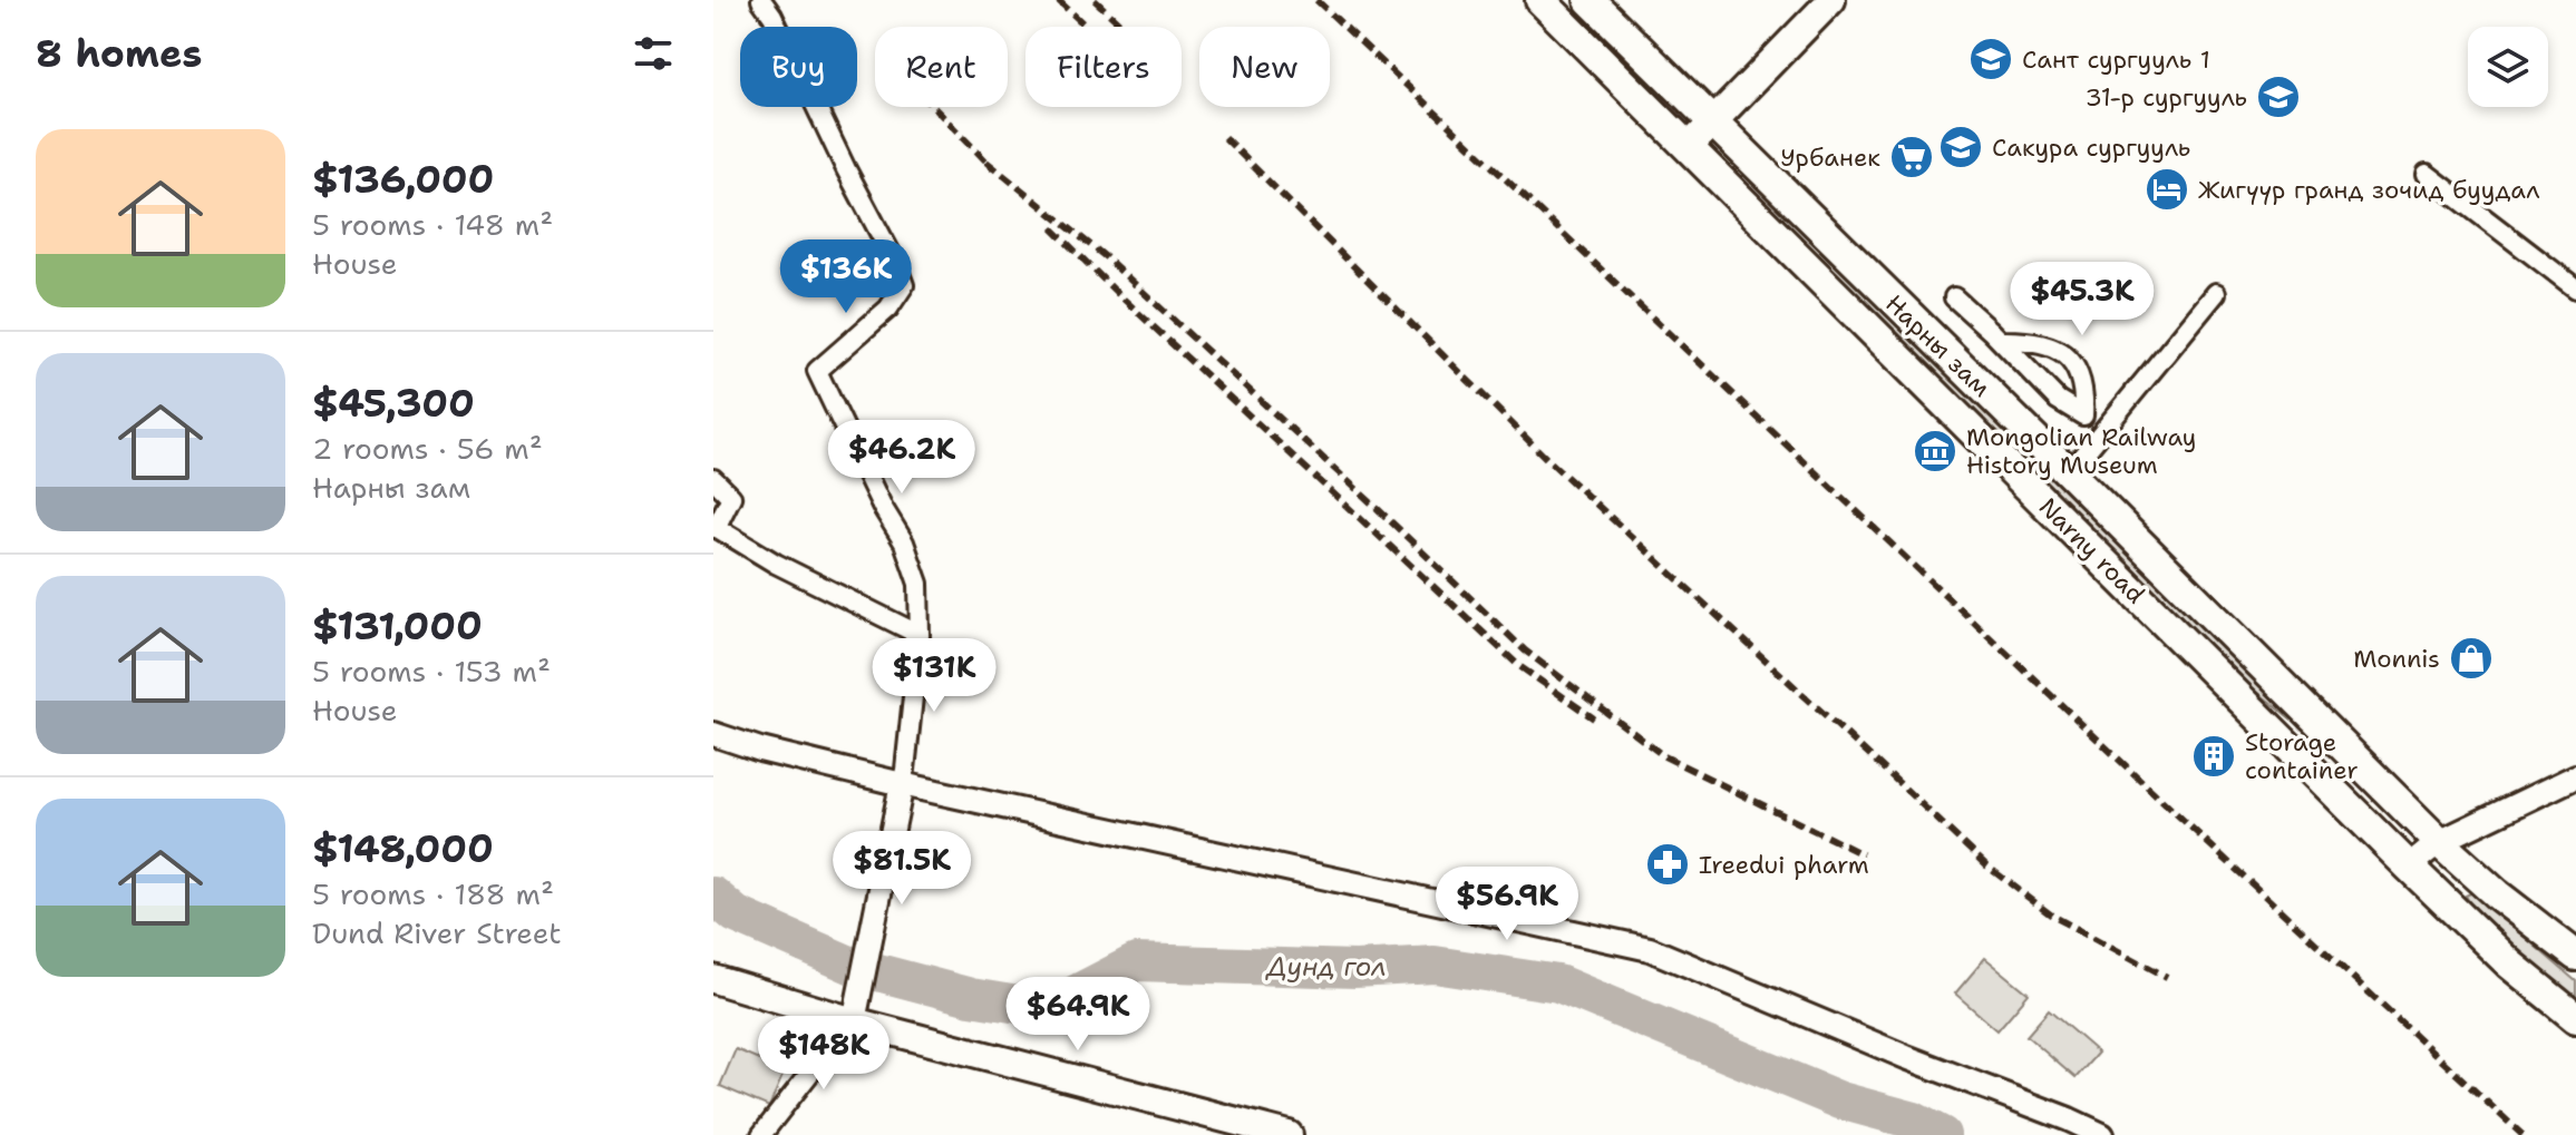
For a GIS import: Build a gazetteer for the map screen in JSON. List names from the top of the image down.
{
  "streets": {
    "main road": ["Нарны зам", "Narny road"]
  },
  "water": ["Дунд гол"],
  "places": {
    "school or university": ["Сант сургууль 1", "31-р сургууль", "Сакура сургууль"],
    "supermarket": ["Урбанек"],
    "hotel": ["Жигүүр гранд зочид буудал"],
    "museum": ["Mongolian Railway History Museum"],
    "shop": ["Monnis"],
    "building": ["Storage container"],
    "pharmacy": ["Ireedui pharm"]
  },
  "page": {
    "heading": "8 homes",
    "chip": [
      "Buy",
      "Rent",
      "Filters",
      "New"
    ],
    "list": [
      {
        "name": "$136,000",
        "note": "5 rooms · 148 m² · House"
      },
      {
        "name": "$45,300",
        "note": "2 rooms · 56 m² · Нарны зам"
      },
      {
        "name": "$131,000",
        "note": "5 rooms · 153 m² · House"
      },
      {
        "name": "$148,000",
        "note": "5 rooms · 188 m² · Dund River Street"
      }
    ],
    "price": [
      "$136K",
      "$45.3K",
      "$46.2K",
      "$131K",
      "$81.5K",
      "$56.9K",
      "$64.9K",
      "$148K"
    ]
  }
}
